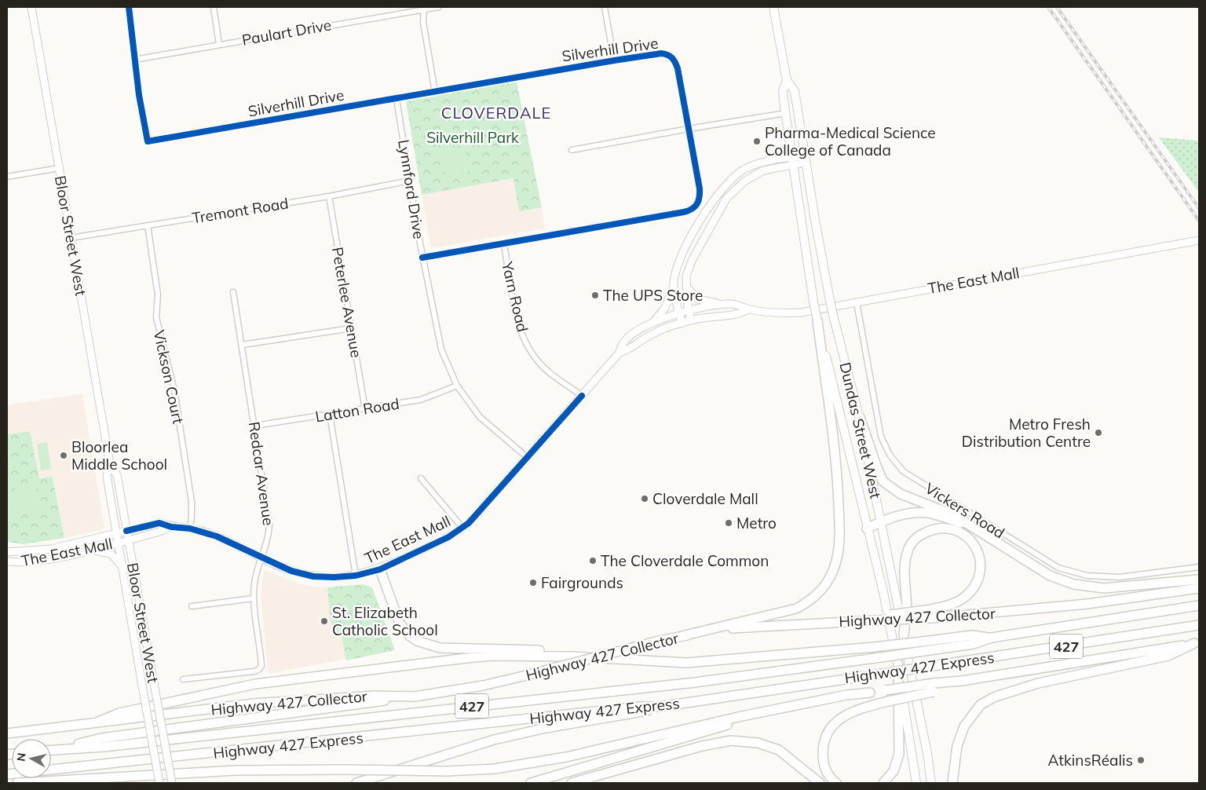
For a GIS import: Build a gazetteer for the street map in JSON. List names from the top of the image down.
{
  "streets": {
    "highway": ["Highway 427 Collector", "427", "Highway 427 Express"],
    "main road": ["Bloor Street West", "The East Mall", "Dundas Street West"],
    "street": [
      "Paulart Drive",
      "Silverhill Drive",
      "Lynnford Drive",
      "Tremont Road",
      "Yarn Road",
      "Peterlee Avenue",
      "Vickson Court",
      "Latton Road",
      "Redcar Avenue",
      "Vickers Road"
    ]
  },
  "crossings": [
    ["Paulart Drive", "Silverhill Drive"],
    ["Silverhill Drive", "Lynnford Drive"],
    ["Silverhill Drive", "Yarn Road"],
    ["Lynnford Drive", "Tremont Road"],
    ["Lynnford Drive", "The East Mall"],
    ["Lynnford Drive", "Latton Road"],
    ["Tremont Road", "Bloor Street West"],
    ["Tremont Road", "Peterlee Avenue"],
    ["Tremont Road", "Vickson Court"],
    ["Bloor Street West", "The East Mall"],
    ["The East Mall", "Yarn Road"],
    ["The East Mall", "Vickson Court"],
    ["The East Mall", "Redcar Avenue"],
    ["The East Mall", "Vickers Road"],
    ["Peterlee Avenue", "Latton Road"],
    ["Latton Road", "Redcar Avenue"]
  ],
  "districts": ["CLOVERDALE"],
  "parks": ["Silverhill Park"],
  "places": [
    "Pharma-Medical Science College of Canada",
    "The UPS Store",
    "Metro Fresh Distribution Centre",
    "Bloorlea Middle School",
    "Cloverdale Mall",
    "Metro",
    "The Cloverdale Common",
    "Fairgrounds",
    "St. Elizabeth Catholic School",
    "AtkinsRéalis"
  ],
  "north": "left"
}
